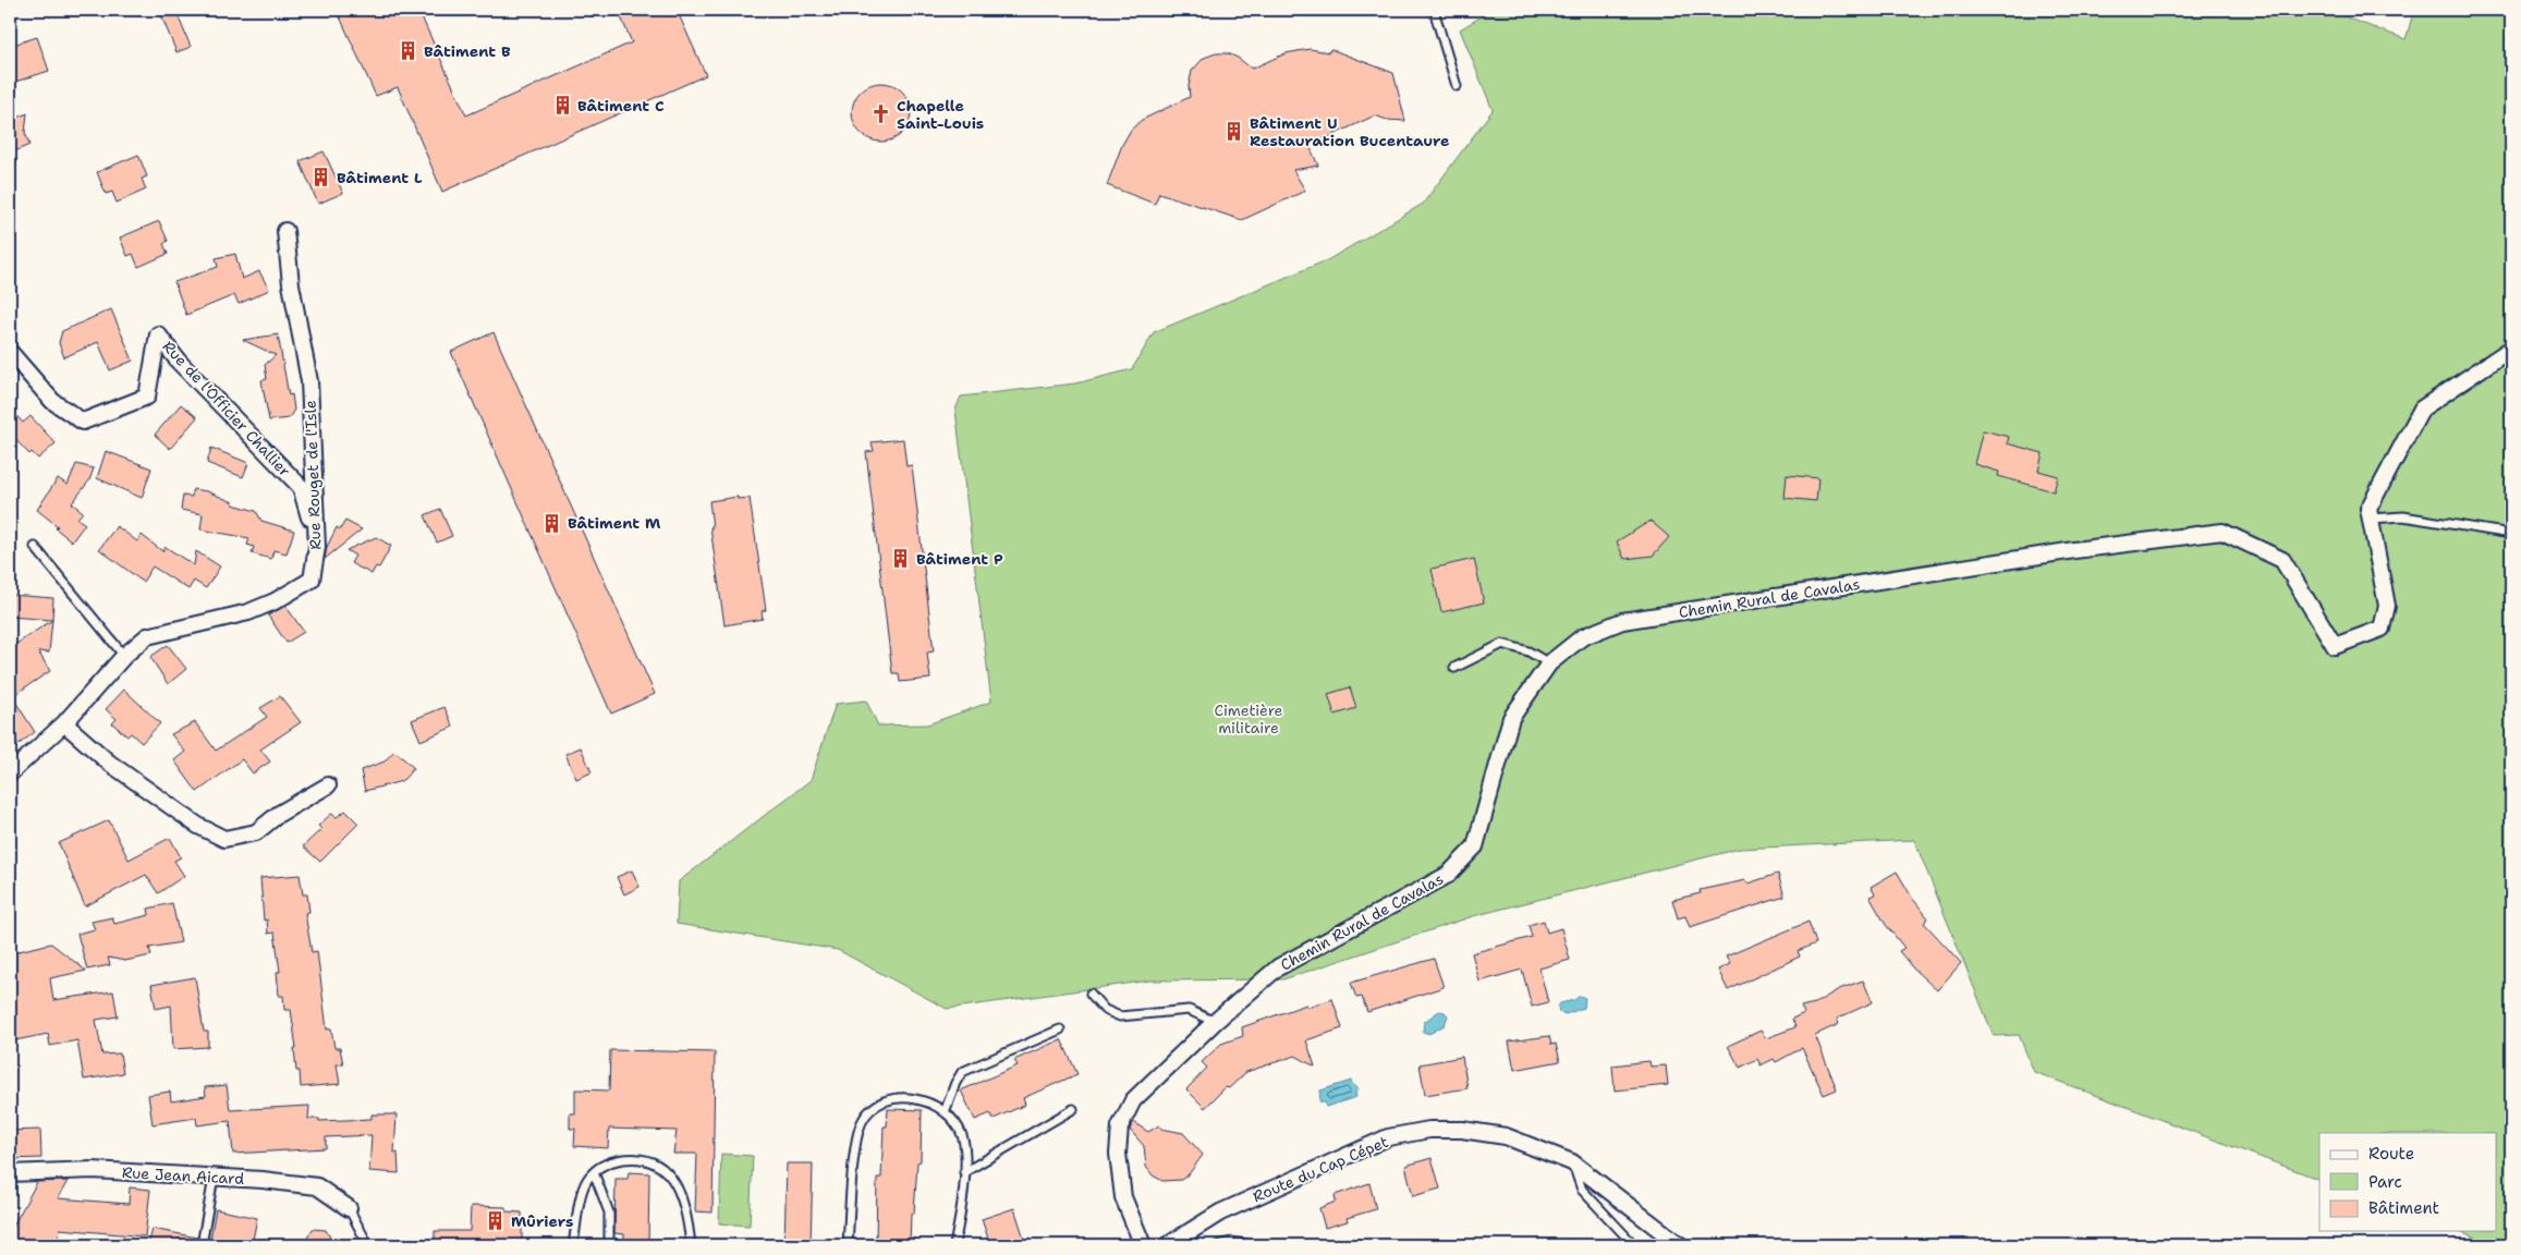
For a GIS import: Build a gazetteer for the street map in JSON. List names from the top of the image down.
{
  "streets": {
    "street": [
      "Rue de l'Officier Challier",
      "Rue Rouget de l'Isle",
      "Chemin Rural de Cavalas",
      "Route du Cap Cépet",
      "Rue Jean Aicard"
    ]
  },
  "crossings": [
    ["Rue de l'Officier Challier", "Rue Rouget de l'Isle"]
  ],
  "parks": ["Cimetière militaire"],
  "places": {
    "building": [
      "Bâtiment B",
      "Bâtiment C",
      "Bâtiment U Restauration Bucentaure",
      "Bâtiment L",
      "Bâtiment M",
      "Bâtiment P",
      "Mûriers"
    ],
    "church": ["Chapelle Saint-Louis"]
  },
  "legend": ["Route", "Parc", "Bâtiment"]
}
